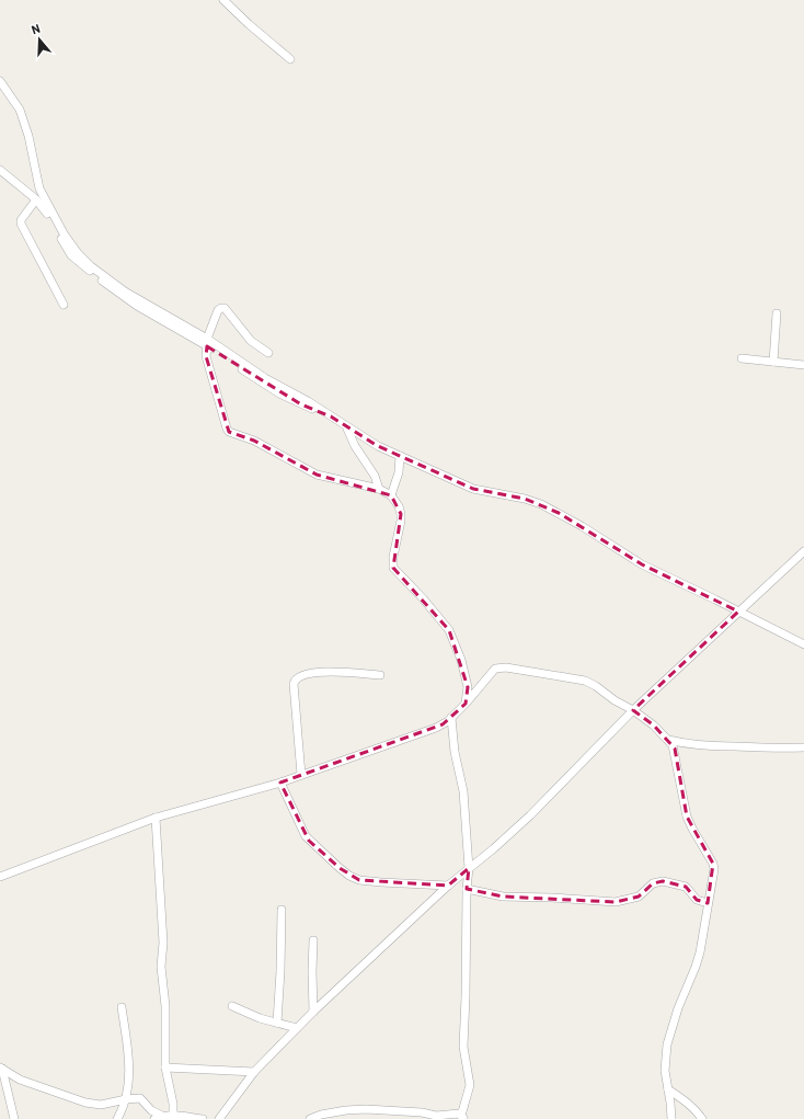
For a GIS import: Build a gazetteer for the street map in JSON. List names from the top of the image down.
{
  "north": "top"
}
